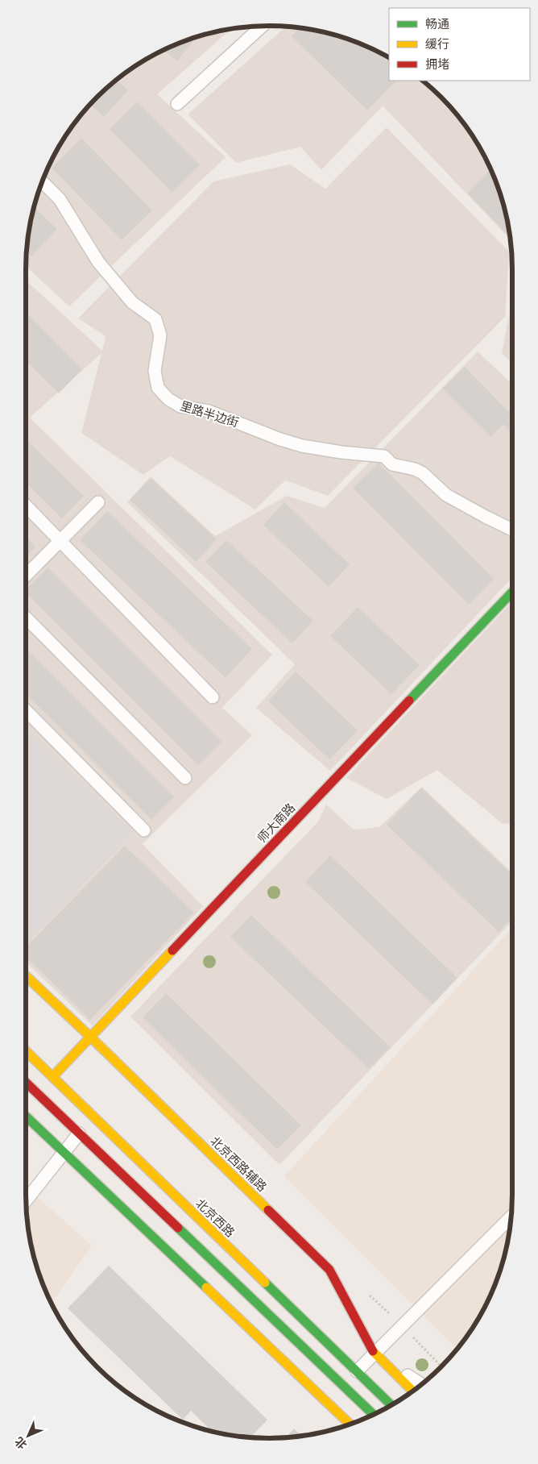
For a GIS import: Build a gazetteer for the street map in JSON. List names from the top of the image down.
{
  "streets": {
    "main road": ["师大南路", "北京西路辅路", "北京西路"],
    "lane": ["里路半边街"]
  },
  "crossings": [
    ["师大南路", "北京西路辅路"],
    ["师大南路", "北京西路"]
  ],
  "legend": ["畅通", "缓行", "拥堵"],
  "north": "bottom left"
}
